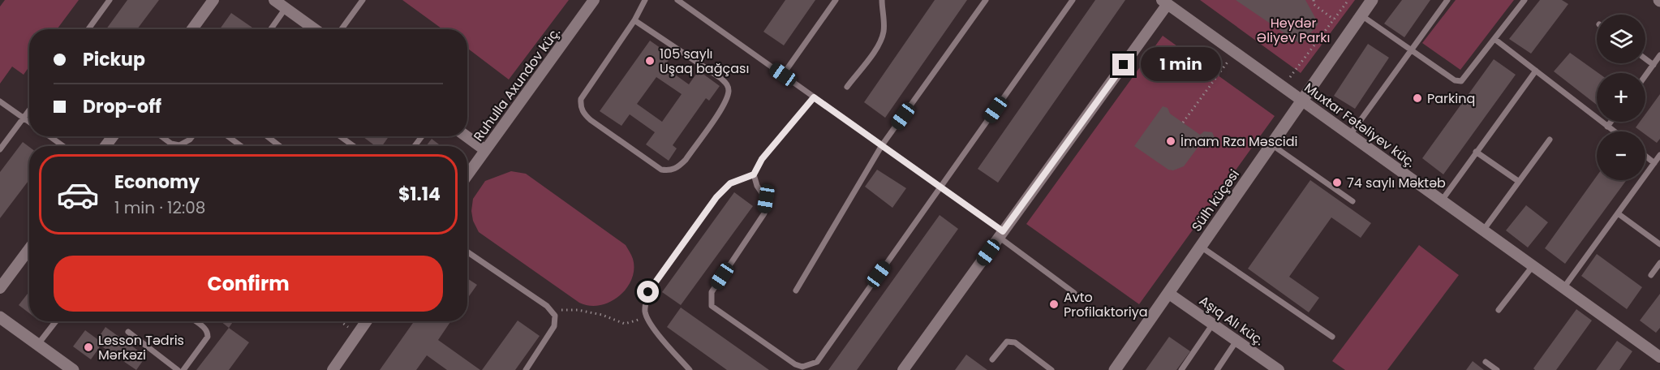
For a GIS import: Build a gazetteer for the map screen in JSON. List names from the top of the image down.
{
  "streets": {
    "street": [
      "Ruhulla Axundov küç.",
      "Muxtar Fətəliyev küç.",
      "Sülh küçəsi",
      "Aşıq Alı küç."
    ]
  },
  "crossings": [
    ["Muxtar Fətəliyev küç.", "Sülh küçəsi"],
    ["Sülh küçəsi", "Aşıq Alı küç."]
  ],
  "parks": ["Heydər Əliyev Parkı"],
  "places": [
    "105 saylı Uşaq bağçası",
    "Parkinq",
    "İmam Rza Məscidi",
    "74 saylı Məktəb",
    "Avto Profilaktoriya",
    "Lesson Tədris Mərkəzi"
  ],
  "page": {
    "map_buttons": ["+", "−"],
    "banner": ["Pickup", "Drop-off"],
    "bubble": "1 min",
    "list": [
      {
        "name": "Economy",
        "note": "1 min · 12:08",
        "value": "$1.14"
      }
    ],
    "buttons": "Confirm"
  }
}
